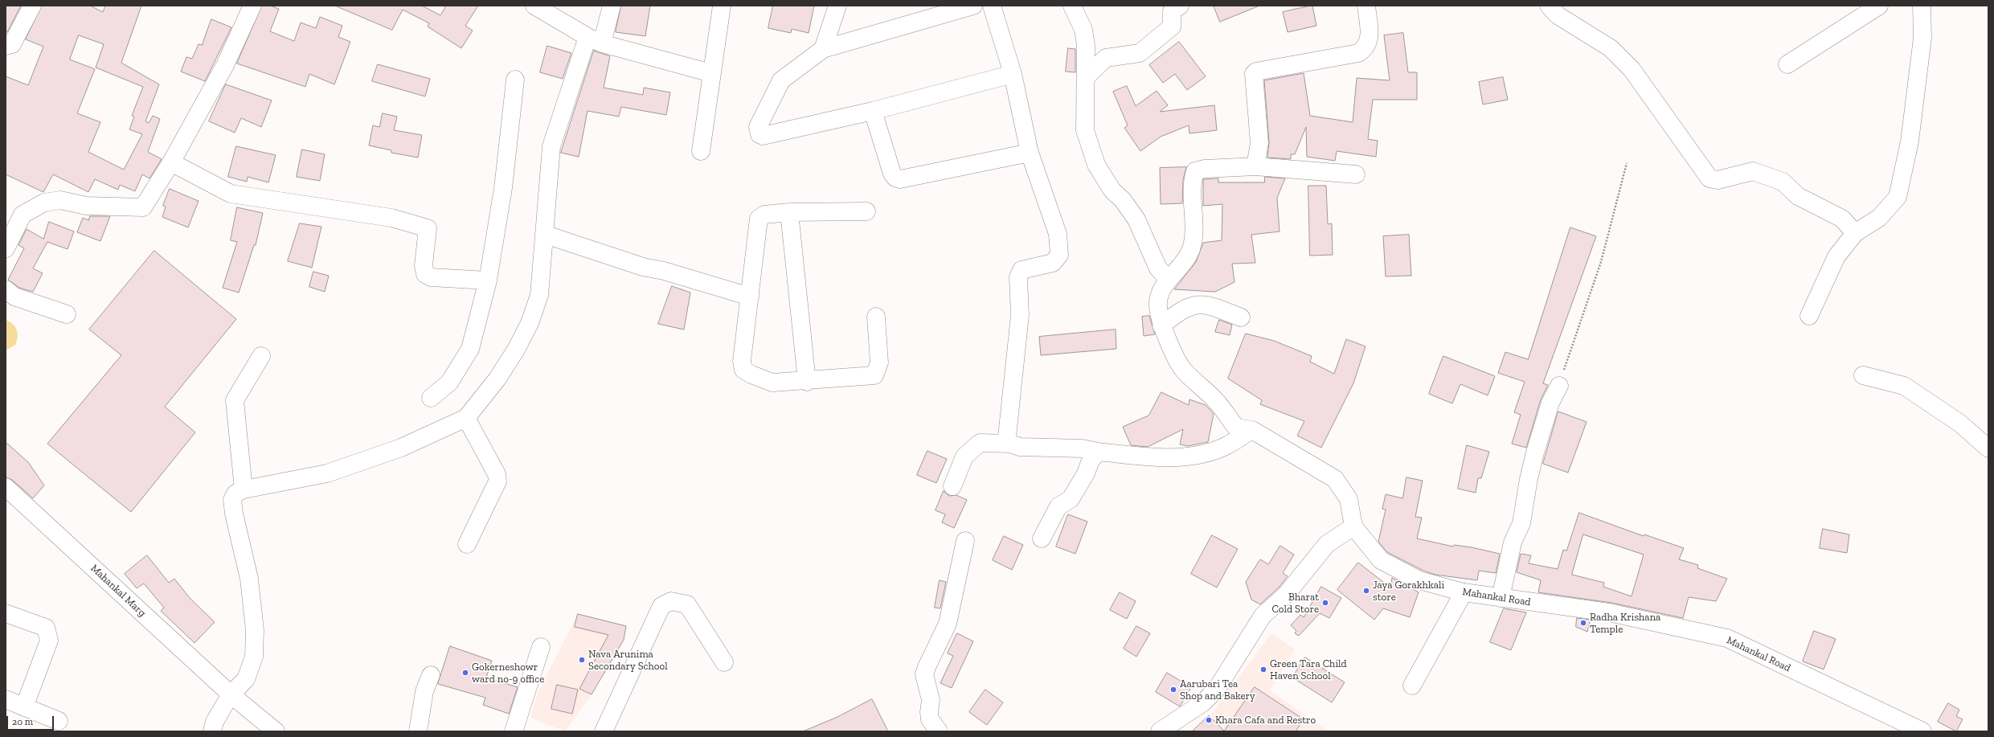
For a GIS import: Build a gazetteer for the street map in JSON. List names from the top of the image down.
{
  "streets": {
    "street": ["Mahankal Marg", "Mahankal Road"]
  },
  "places": [
    "Jaya Gorakhkali store",
    "Bharat Cold Store",
    "Radha Krishana Temple",
    "Nava Arunima Secondary School",
    "Green Tara Child Haven School",
    "Gokerneshowr ward no-9 office",
    "Aarubari Tea Shop and Bakery",
    "Khara Cafa and Restro"
  ],
  "scale_bar": "20 m"
}
